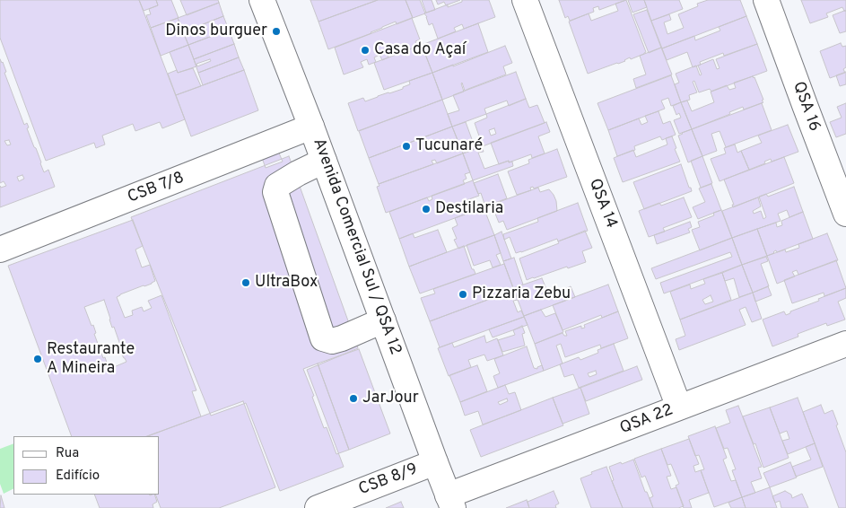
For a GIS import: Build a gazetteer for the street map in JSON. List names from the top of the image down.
{
  "streets": {
    "street": [
      "QSA 16",
      "CSB 7/8",
      "QSA 14",
      "Avenida Comercial Sul / QSA 12",
      "QSA 22",
      "CSB 8/9"
    ]
  },
  "crossings": [
    ["CSB 7/8", "Avenida Comercial Sul / QSA 12"],
    ["QSA 14", "QSA 22"],
    ["Avenida Comercial Sul / QSA 12", "QSA 22"],
    ["Avenida Comercial Sul / QSA 12", "CSB 8/9"]
  ],
  "places": [
    "Dinos burguer",
    "Casa do Açaí",
    "Tucunaré",
    "Destilaria",
    "UltraBox",
    "Pizzaria Zebu",
    "Restaurante A Mineira",
    "JarJour"
  ],
  "legend": ["Rua", "Edifício"]
}
